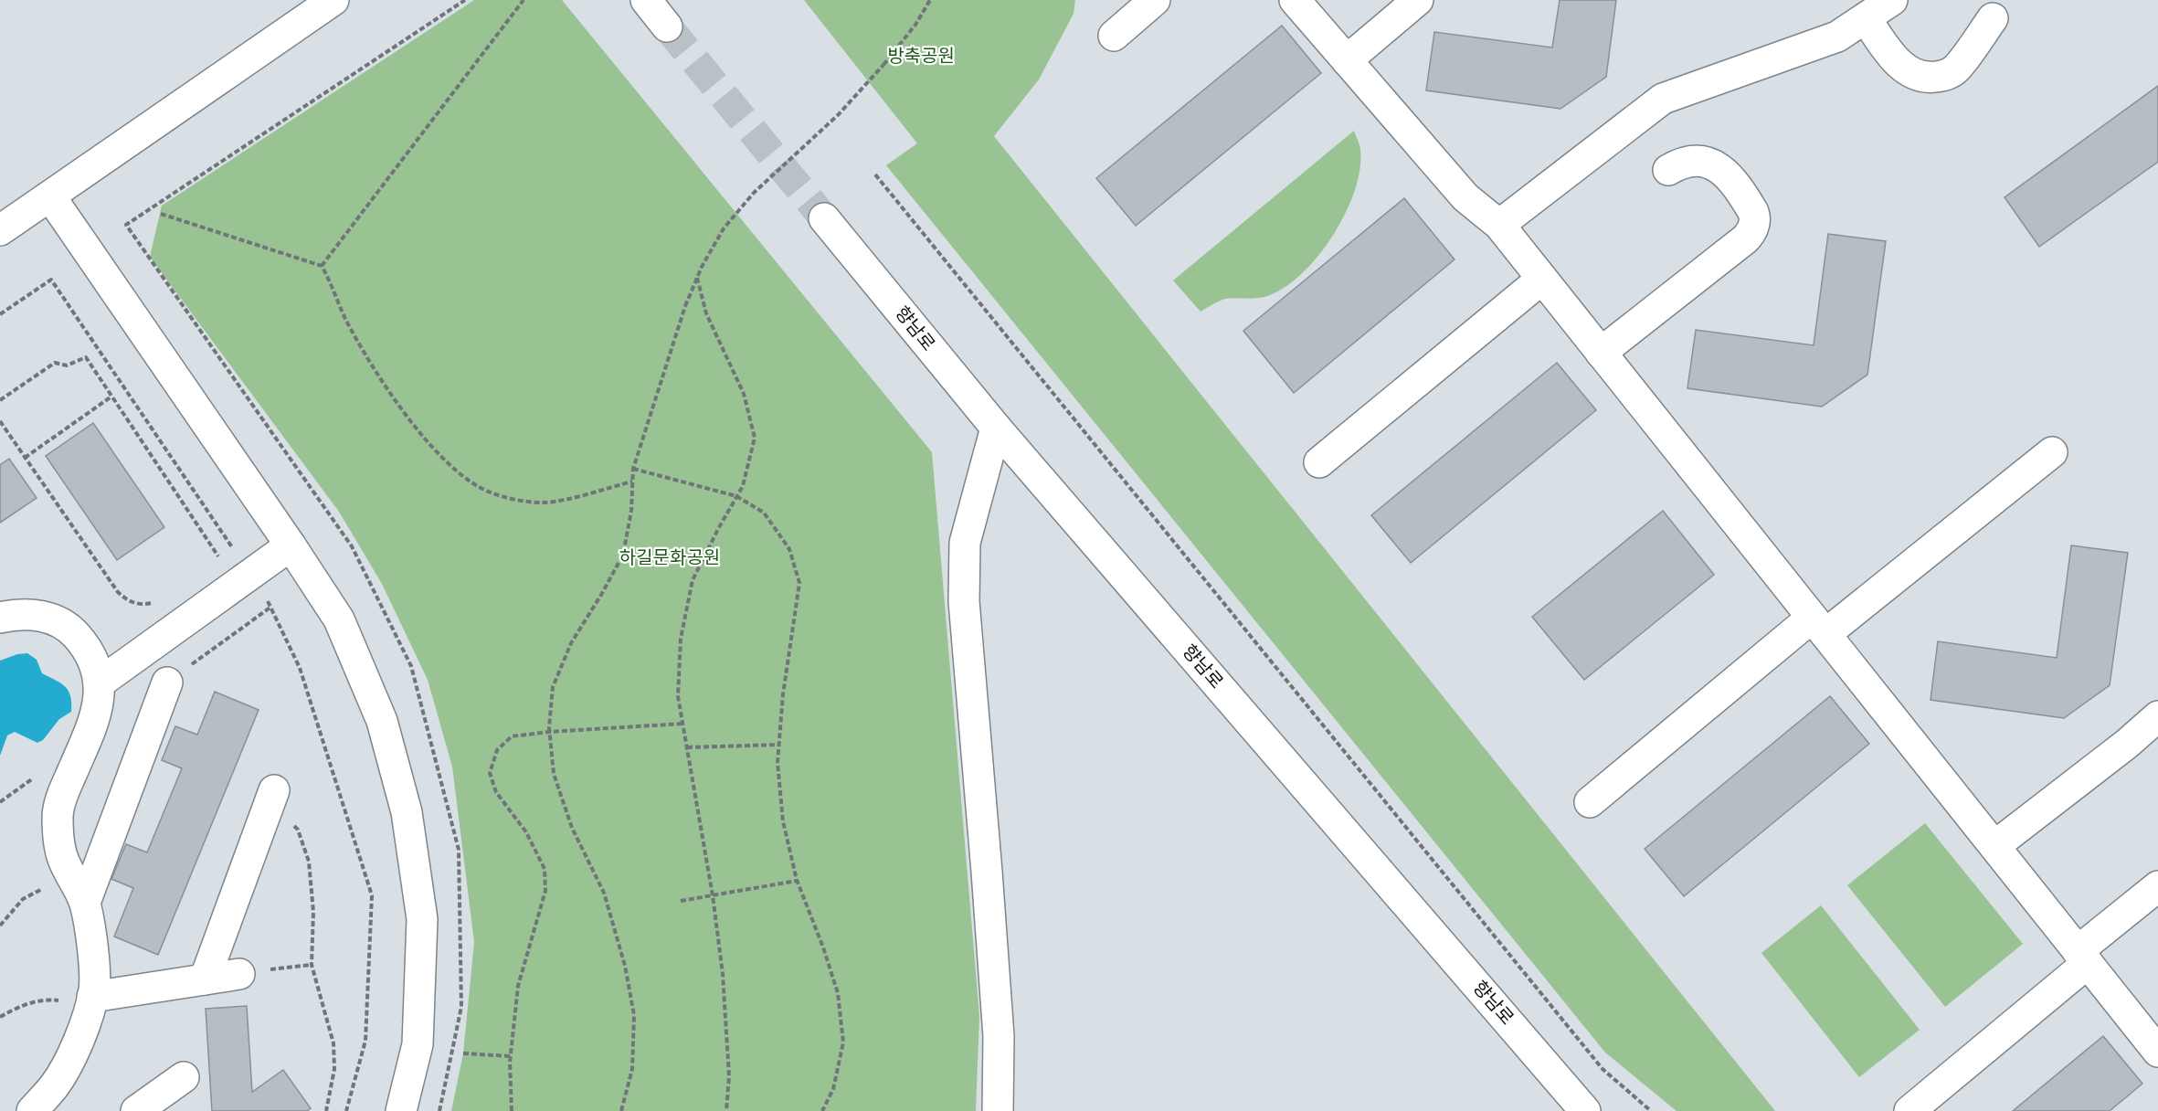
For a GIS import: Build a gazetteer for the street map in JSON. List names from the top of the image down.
{
  "streets": {
    "street": ["향남로"]
  },
  "parks": ["방축공원", "하길문화공원"]
}
